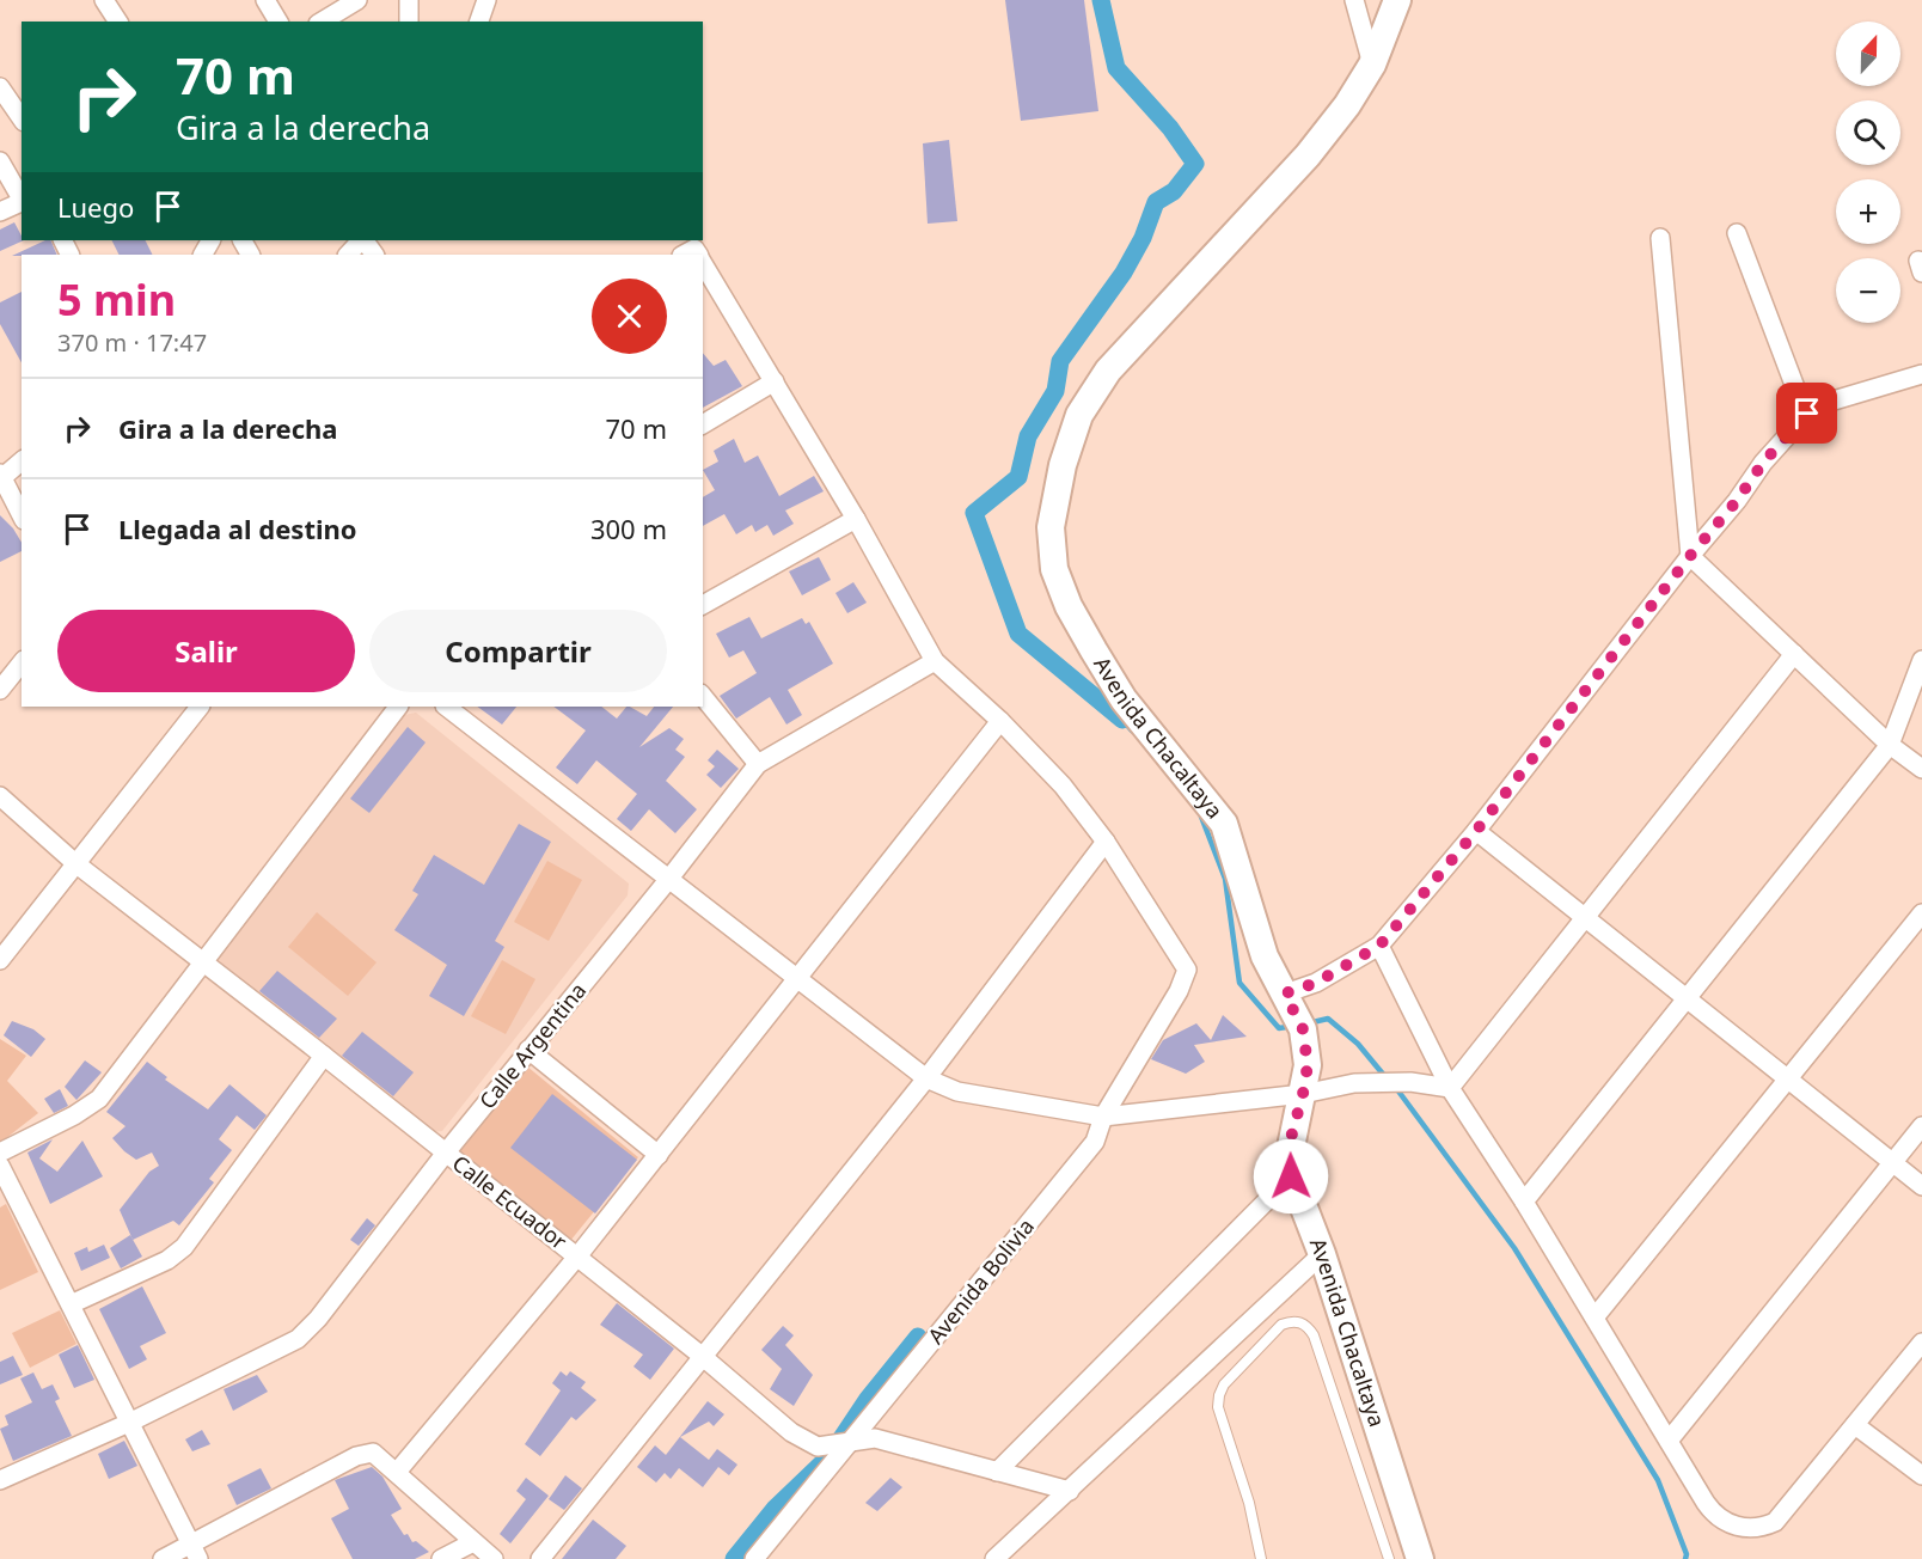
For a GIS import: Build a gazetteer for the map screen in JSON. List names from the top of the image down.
{
  "streets": {
    "street": [
      "Avenida Chacaltaya",
      "Calle Argentina",
      "Calle Ecuador",
      "Avenida Bolivia"
    ]
  },
  "crossings": [
    ["Calle Argentina", "Calle Ecuador"],
    ["Calle Ecuador", "Avenida Bolivia"]
  ],
  "north": "top",
  "page": {
    "map_buttons": ["+", "−"],
    "turn": ["70 m", "Gira a la derecha"],
    "then": "Luego",
    "heading": ["5 min", "370 m · 17:47"],
    "list": [
      {
        "name": "Gira a la derecha",
        "value": "70 m"
      },
      {
        "name": "Llegada al destino",
        "value": "300 m"
      }
    ],
    "buttons": ["Salir", "Compartir"]
  }
}
